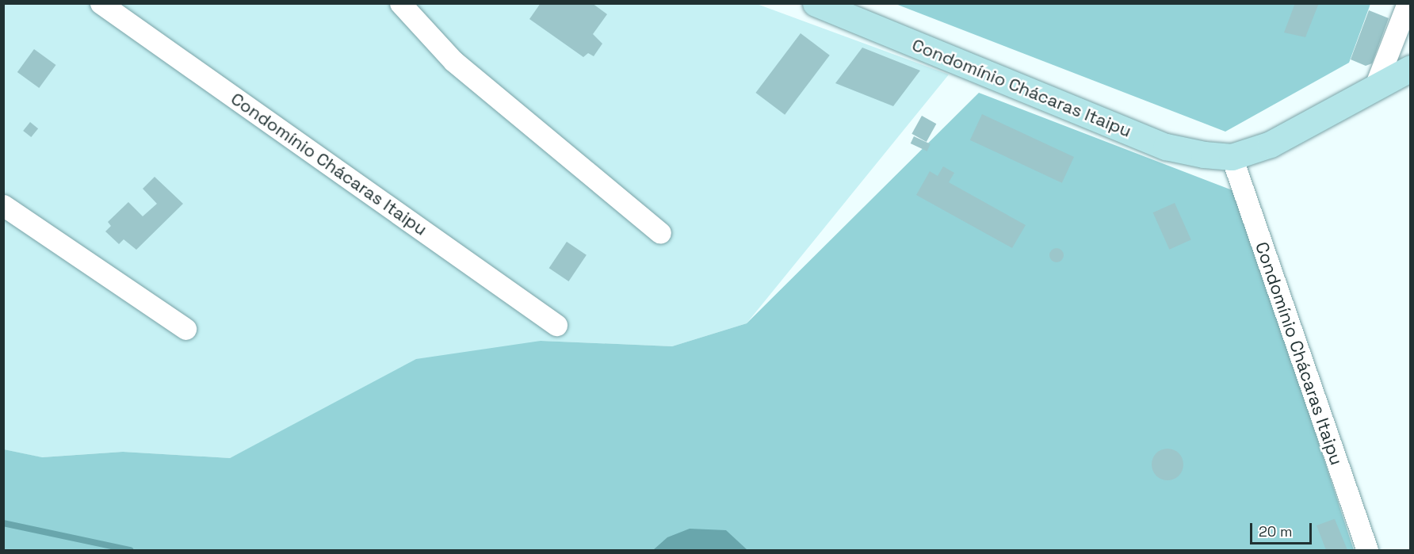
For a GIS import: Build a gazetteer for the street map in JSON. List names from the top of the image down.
{
  "streets": {
    "street": ["Condomínio Chácaras Itaipu"]
  },
  "scale_bar": "20 m"
}
